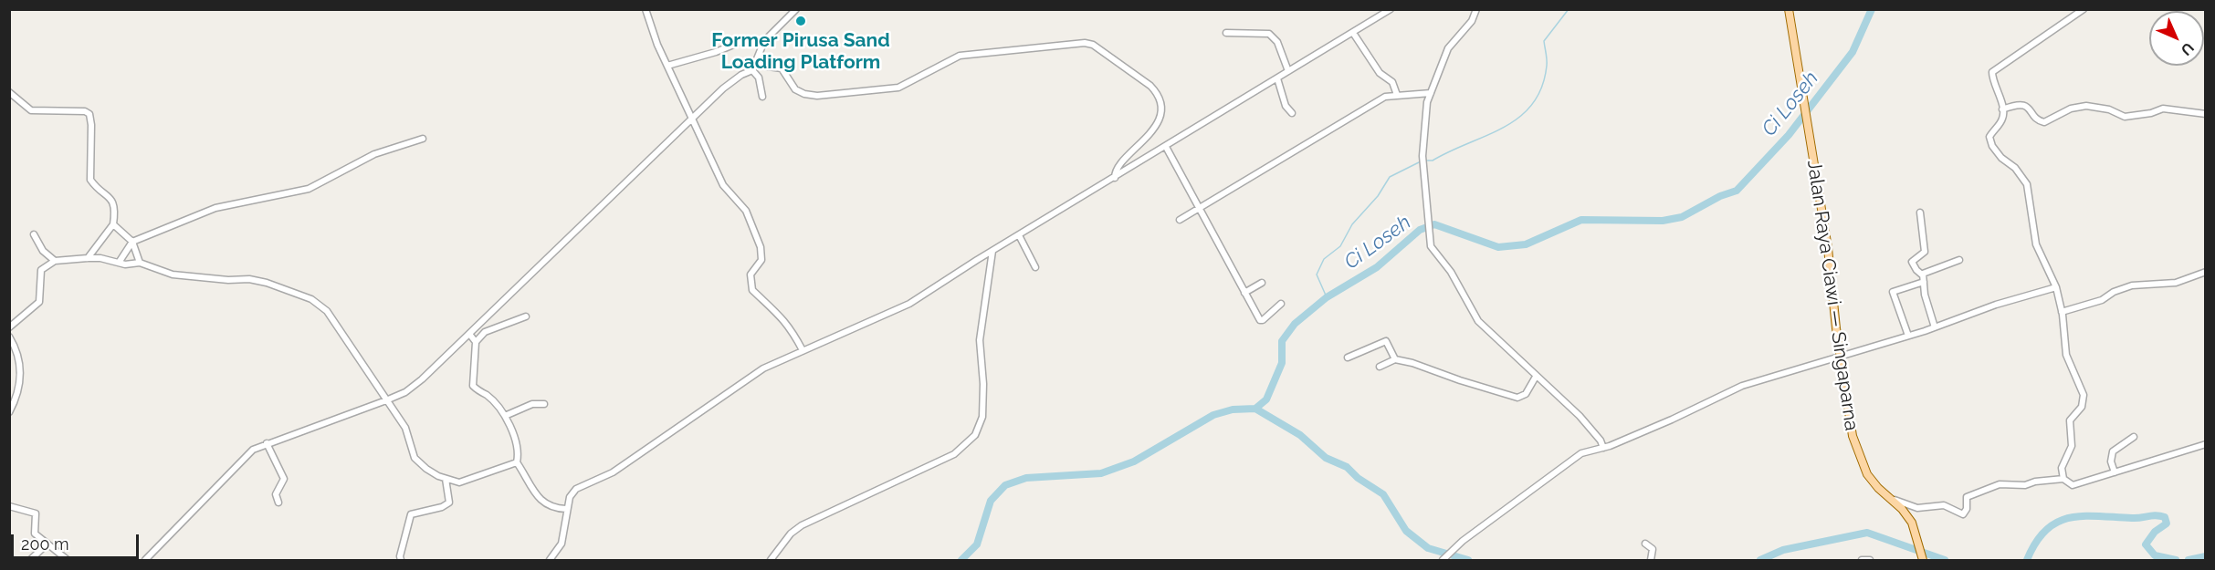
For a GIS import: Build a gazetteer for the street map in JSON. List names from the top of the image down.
{
  "streets": {
    "main road": ["Jalan Raya Ciawi — Singaparna"]
  },
  "water": ["Ci Loseh"],
  "places": ["Former Pirusa Sand Loading Platform"],
  "scale_bar": "200 m",
  "north": "bottom right"
}
